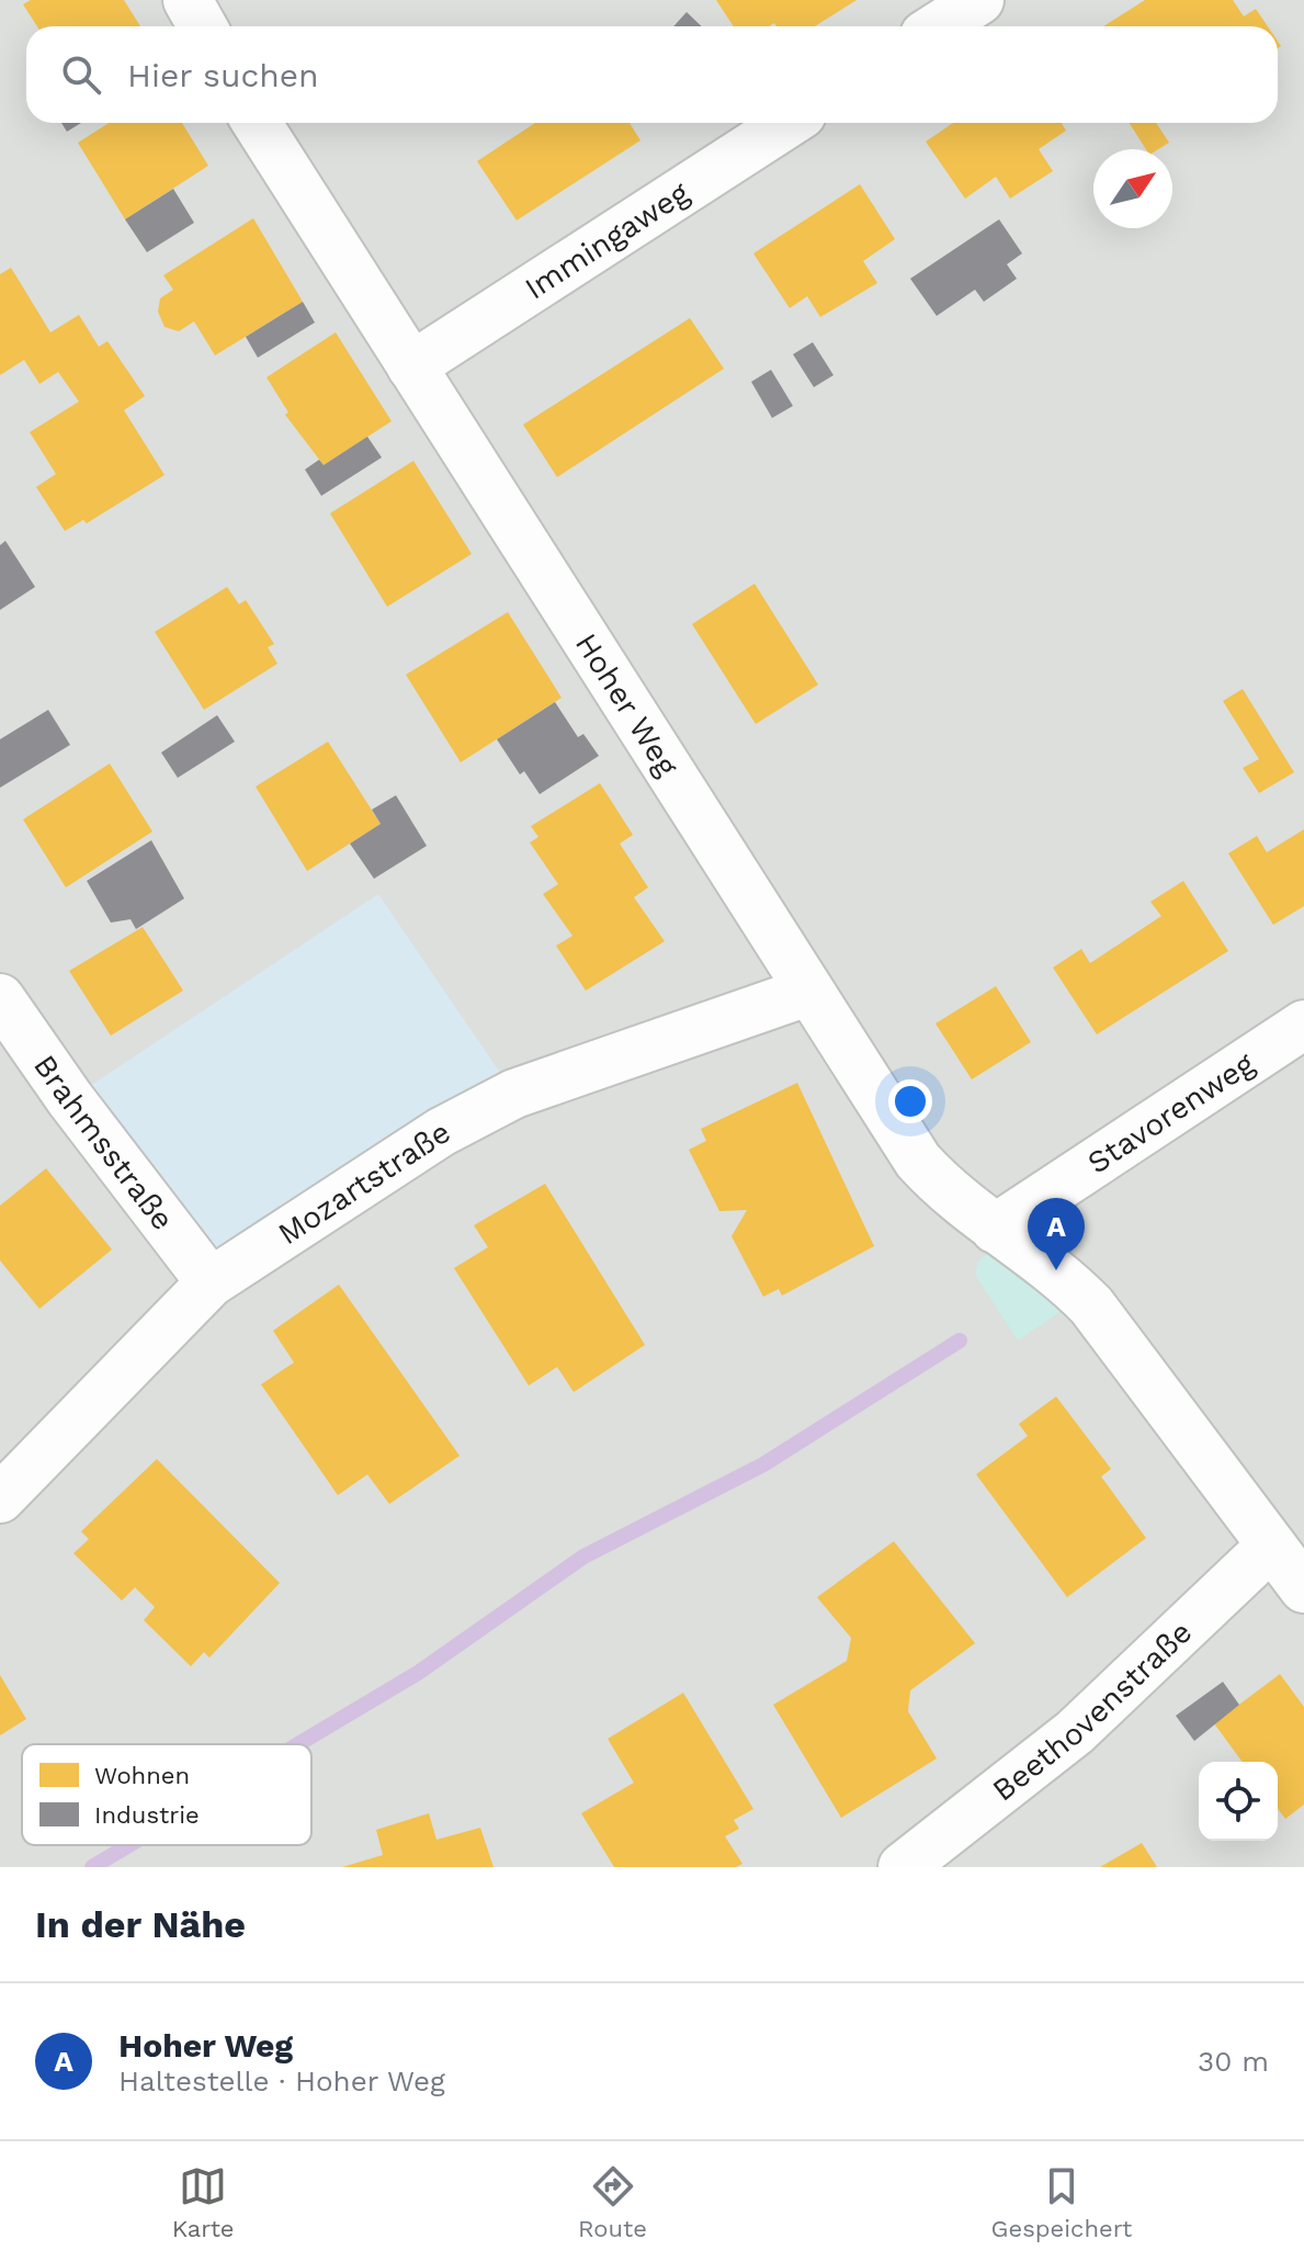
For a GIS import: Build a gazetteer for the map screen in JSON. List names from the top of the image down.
{
  "streets": {
    "street": [
      "Immingaweg",
      "Hoher Weg",
      "Stavorenweg",
      "Brahmsstraße",
      "Mozartstraße",
      "Beethovenstraße"
    ]
  },
  "crossings": [
    ["Immingaweg", "Hoher Weg"],
    ["Hoher Weg", "Stavorenweg"],
    ["Hoher Weg", "Mozartstraße"],
    ["Hoher Weg", "Beethovenstraße"],
    ["Brahmsstraße", "Mozartstraße"]
  ],
  "legend": ["Wohnen", "Industrie"],
  "north": "top right",
  "page": {
    "search": "Hier suchen",
    "pins": "A",
    "heading": "In der Nähe",
    "list": [
      {
        "mark": "A",
        "name": "Hoher Weg",
        "note": "Haltestelle · Hoher Weg",
        "value": "30 m"
      }
    ],
    "nav": ["Karte", "Route", "Gespeichert"]
  }
}
